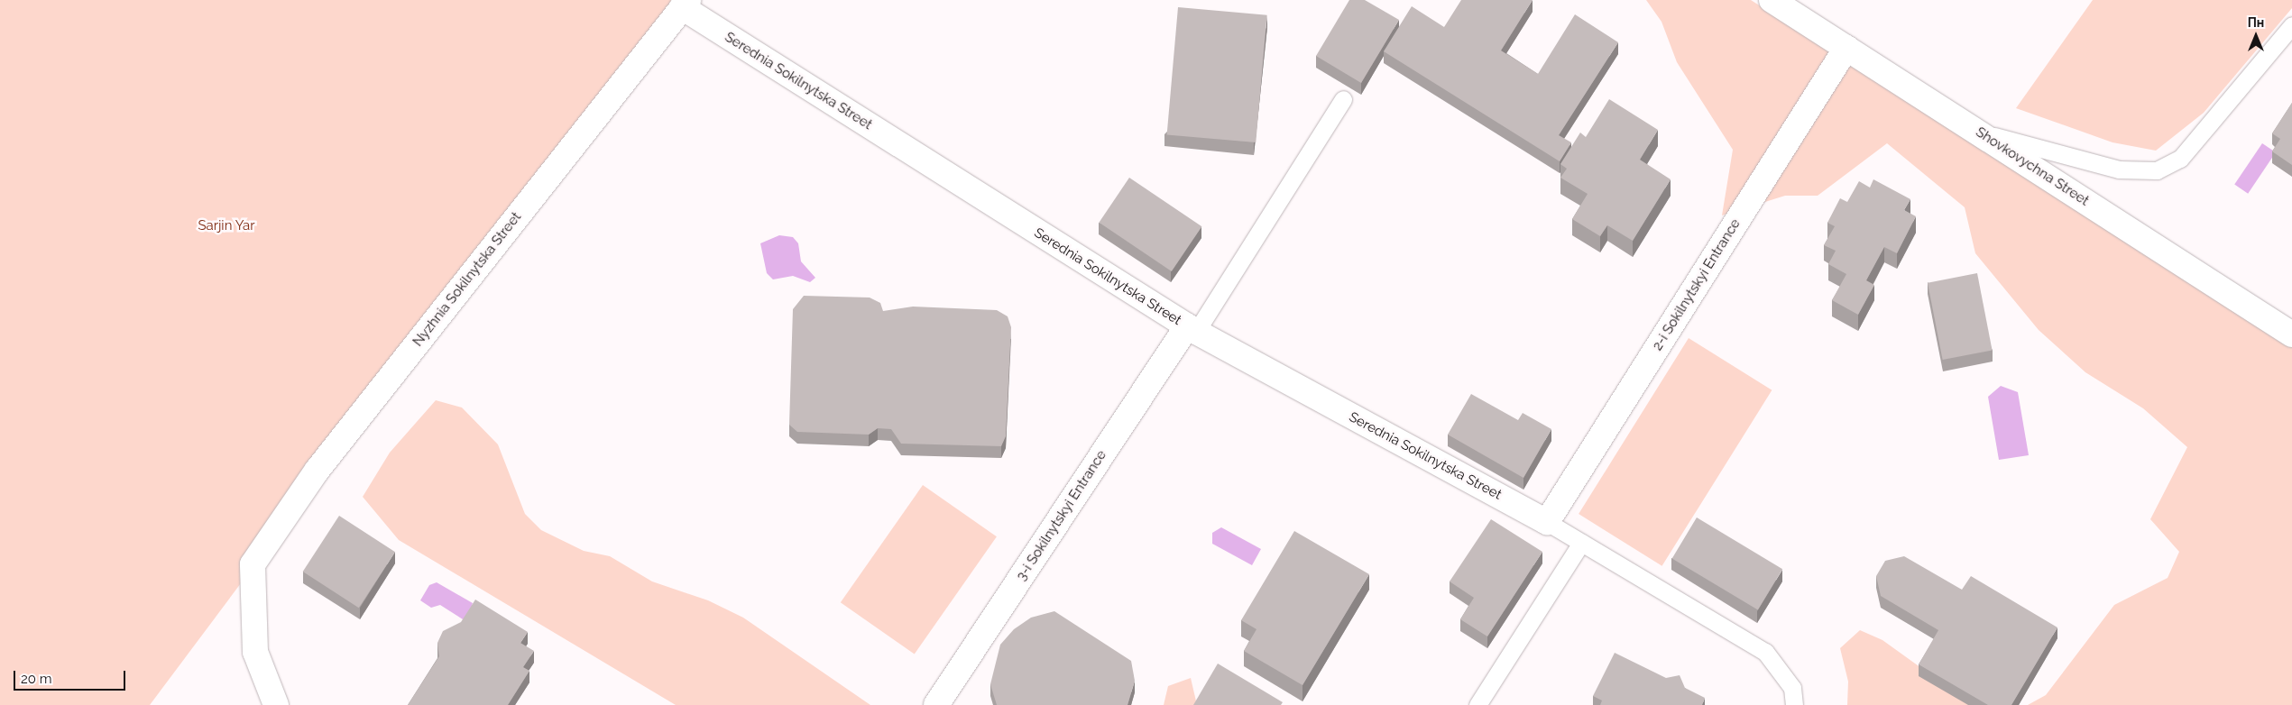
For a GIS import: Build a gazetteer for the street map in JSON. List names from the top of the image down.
{
  "streets": {
    "street": [
      "Serednia Sokilnytska Street",
      "Shovkovychna Street",
      "Nyzhnia Sokilnytska Street",
      "2-i Sokilnytskyi Entrance",
      "3-i Sokilnytskyi Entrance"
    ]
  },
  "crossings": [
    ["Serednia Sokilnytska Street", "Nyzhnia Sokilnytska Street"],
    ["Serednia Sokilnytska Street", "2-i Sokilnytskyi Entrance"],
    ["Serednia Sokilnytska Street", "3-i Sokilnytskyi Entrance"],
    ["Shovkovychna Street", "2-i Sokilnytskyi Entrance"]
  ],
  "parks": ["Sarjin Yar"],
  "scale_bar": "20 m",
  "north": "top"
}
